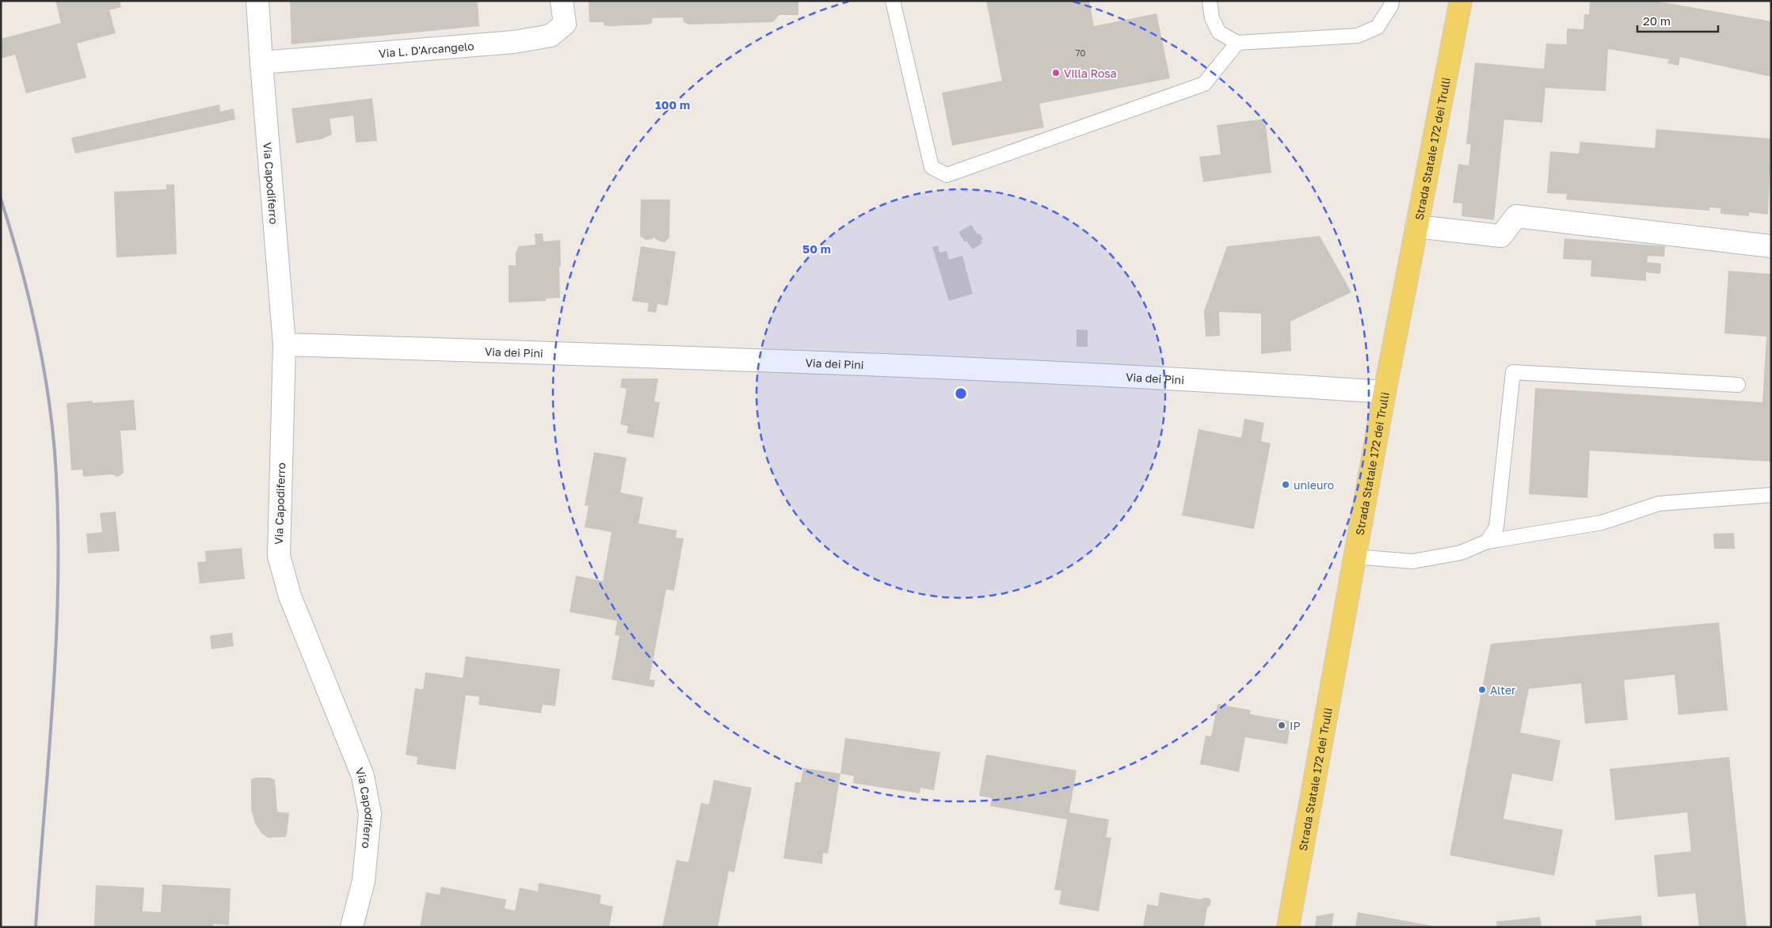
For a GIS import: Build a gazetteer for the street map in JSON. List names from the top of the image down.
{
  "streets": {
    "main road": ["Strada Statale 172 dei Trulli"],
    "street": ["Via L. D'Arcangelo", "Via Capodiferro", "Via dei Pini"]
  },
  "crossings": [
    ["Via L. D'Arcangelo", "Via Capodiferro"],
    ["Strada Statale 172 dei Trulli", "Via dei Pini"],
    ["Via Capodiferro", "Via dei Pini"]
  ],
  "places": [
    "Villa Rosa",
    "unieuro",
    "Alter",
    "IP"
  ],
  "house_numbers": ["70"],
  "scale_bar": "20 m",
  "rings": ["100 m", "50 m"]
}
